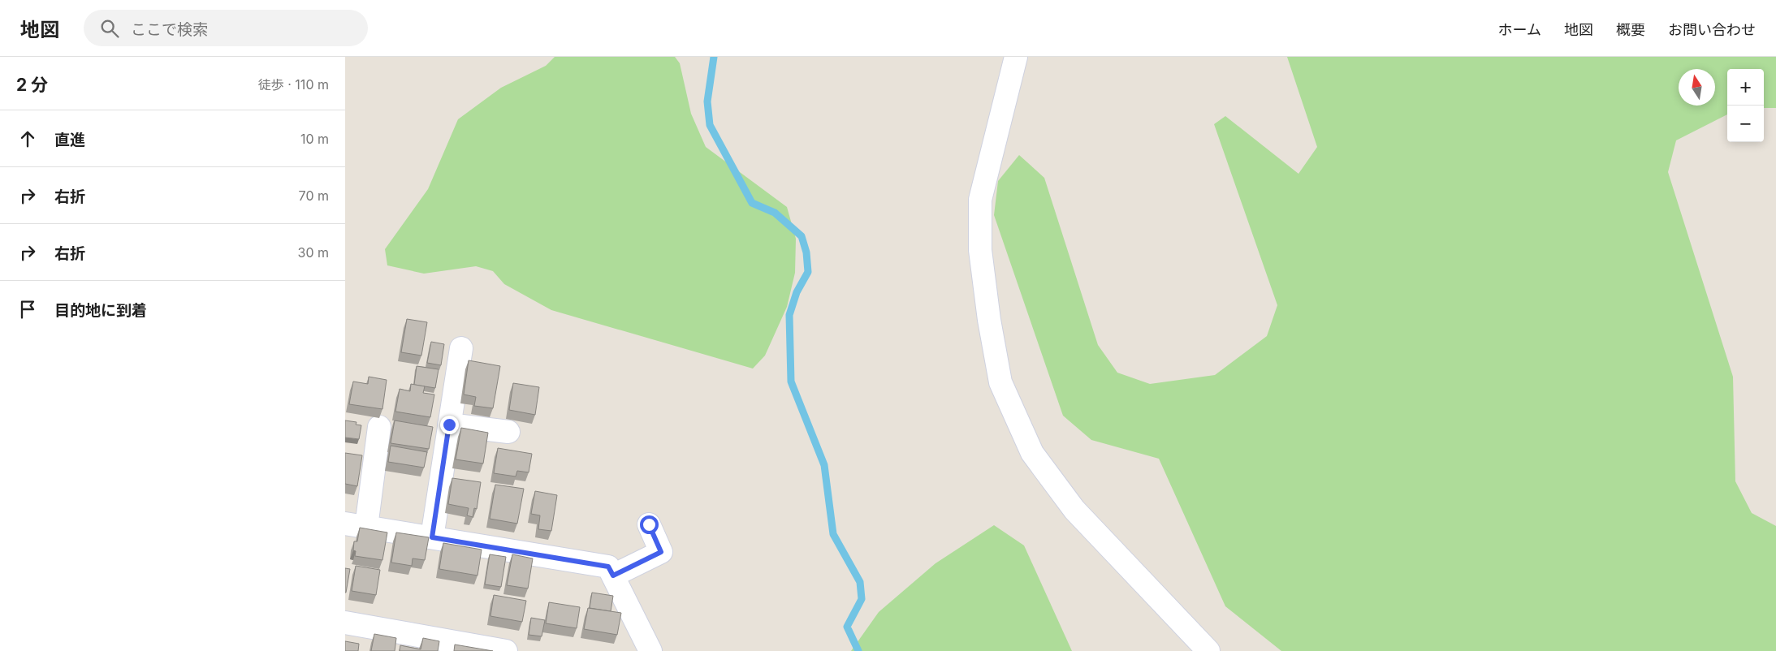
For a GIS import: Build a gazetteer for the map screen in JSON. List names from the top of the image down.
{
  "north": "top",
  "page": {
    "header": "地図",
    "search": "ここで検索",
    "nav": [
      "ホーム",
      "地図",
      "概要",
      "お問い合わせ"
    ],
    "heading": ["2 分", "徒歩 · 110 m"],
    "map_buttons": ["+", "−"],
    "list": [
      ["直進", "10 m"],
      ["右折", "70 m"],
      ["右折", "30 m"],
      "目的地に到着"
    ]
  }
}
